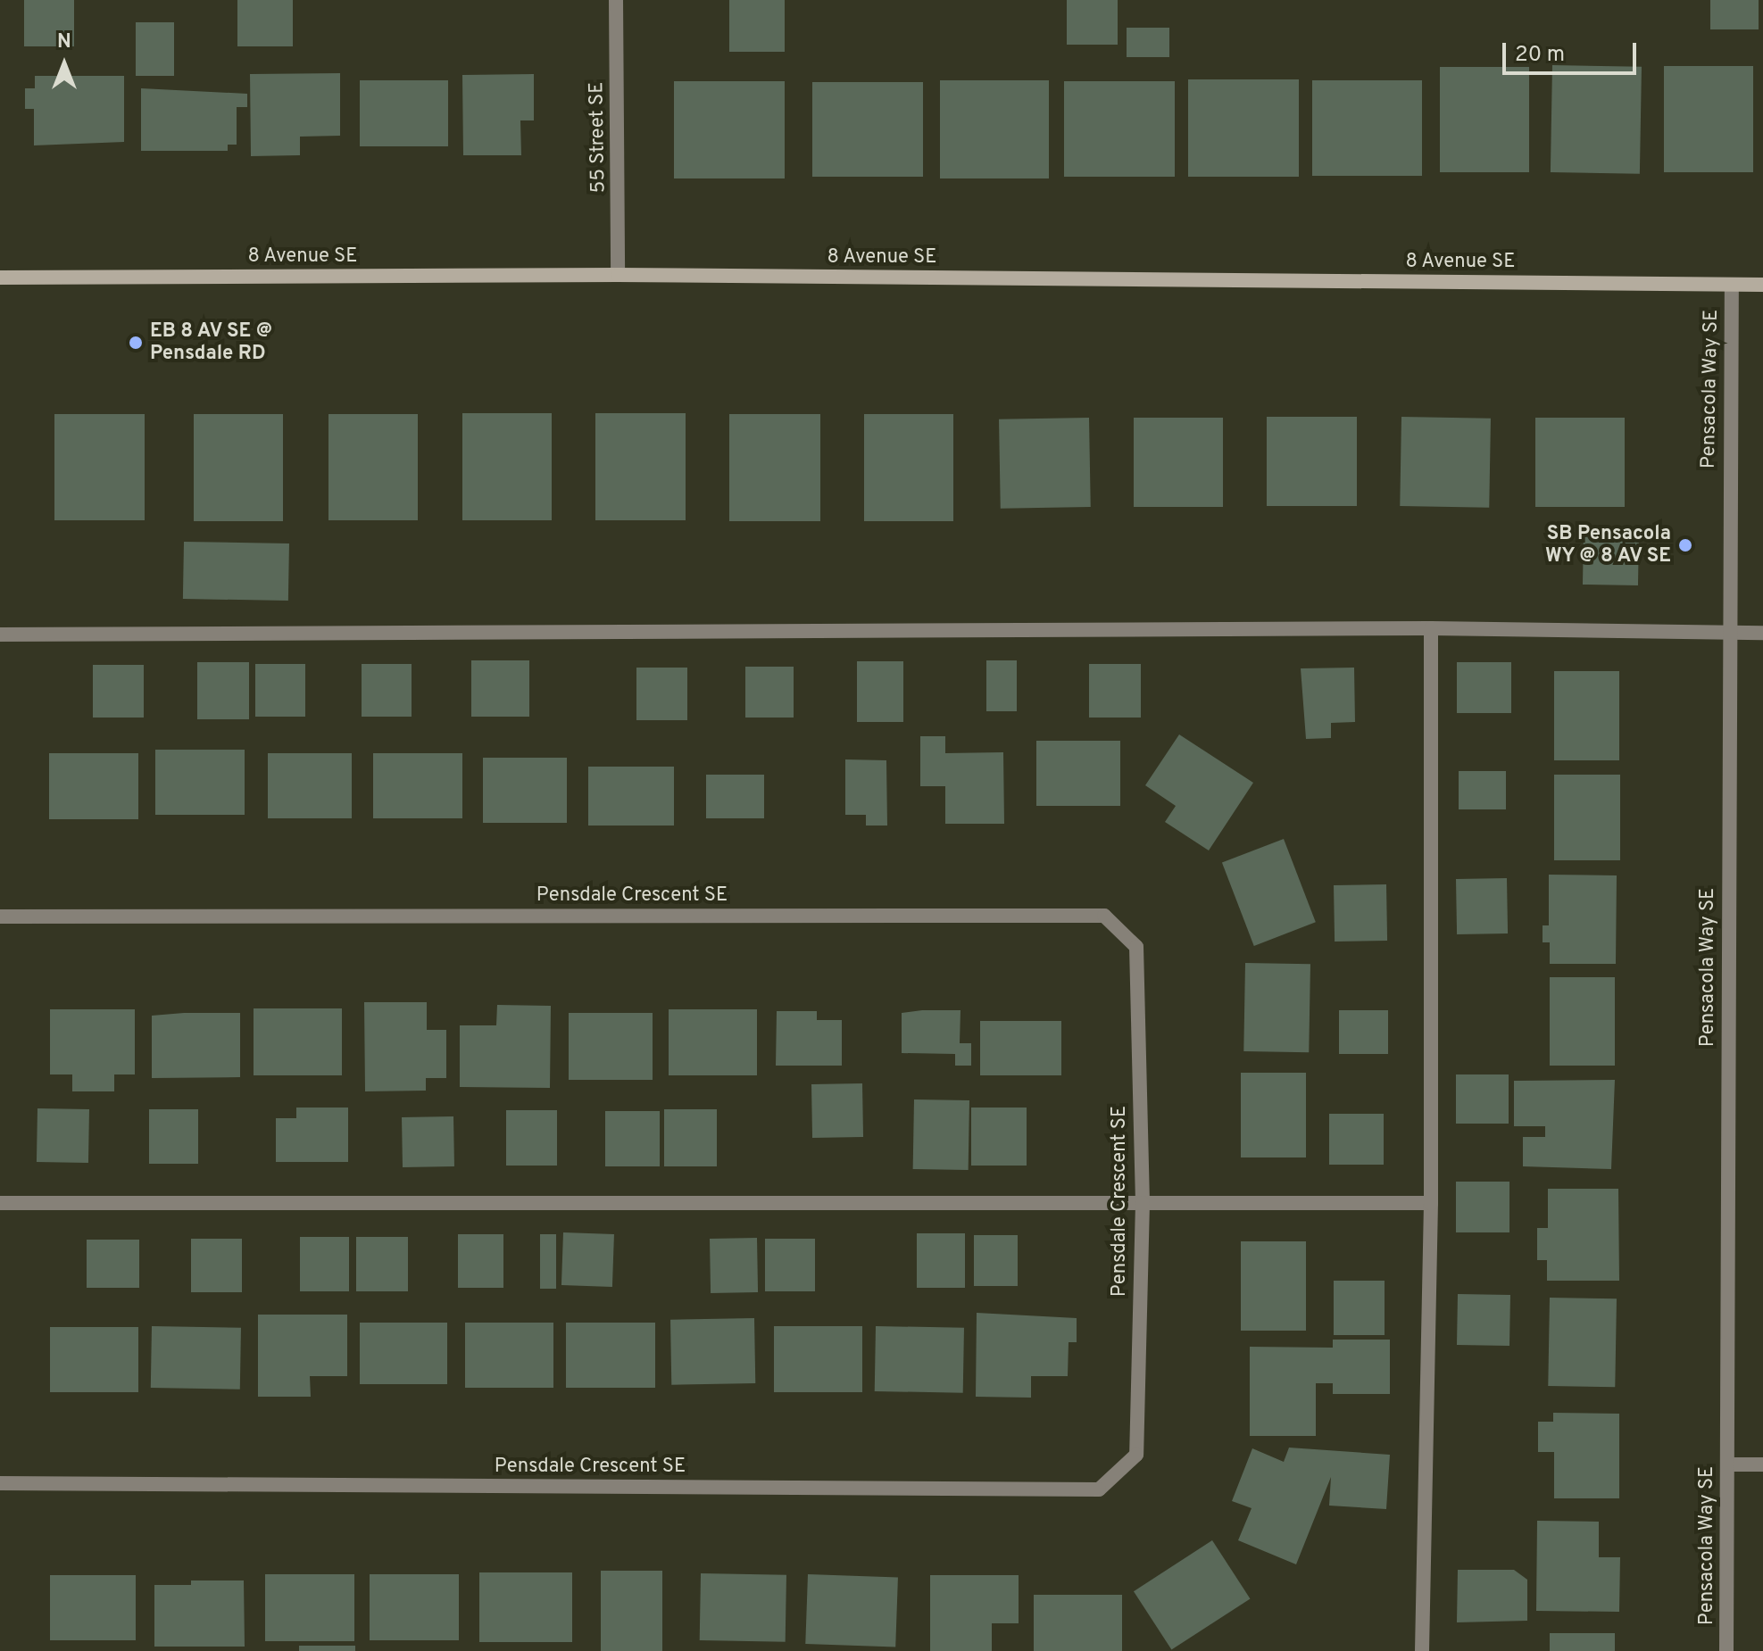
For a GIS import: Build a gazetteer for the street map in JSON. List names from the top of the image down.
{
  "streets": {
    "street": [
      "55 Street SE",
      "8 Avenue SE",
      "Pensacola Way SE",
      "Pensdale Crescent SE"
    ]
  },
  "crossings": [
    ["55 Street SE", "8 Avenue SE"],
    ["8 Avenue SE", "Pensacola Way SE"]
  ],
  "places": ["EB 8 AV SE @ Pensdale RD", "SB Pensacola WY @ 8 AV SE"],
  "scale_bar": "20 m",
  "north": "top"
}
